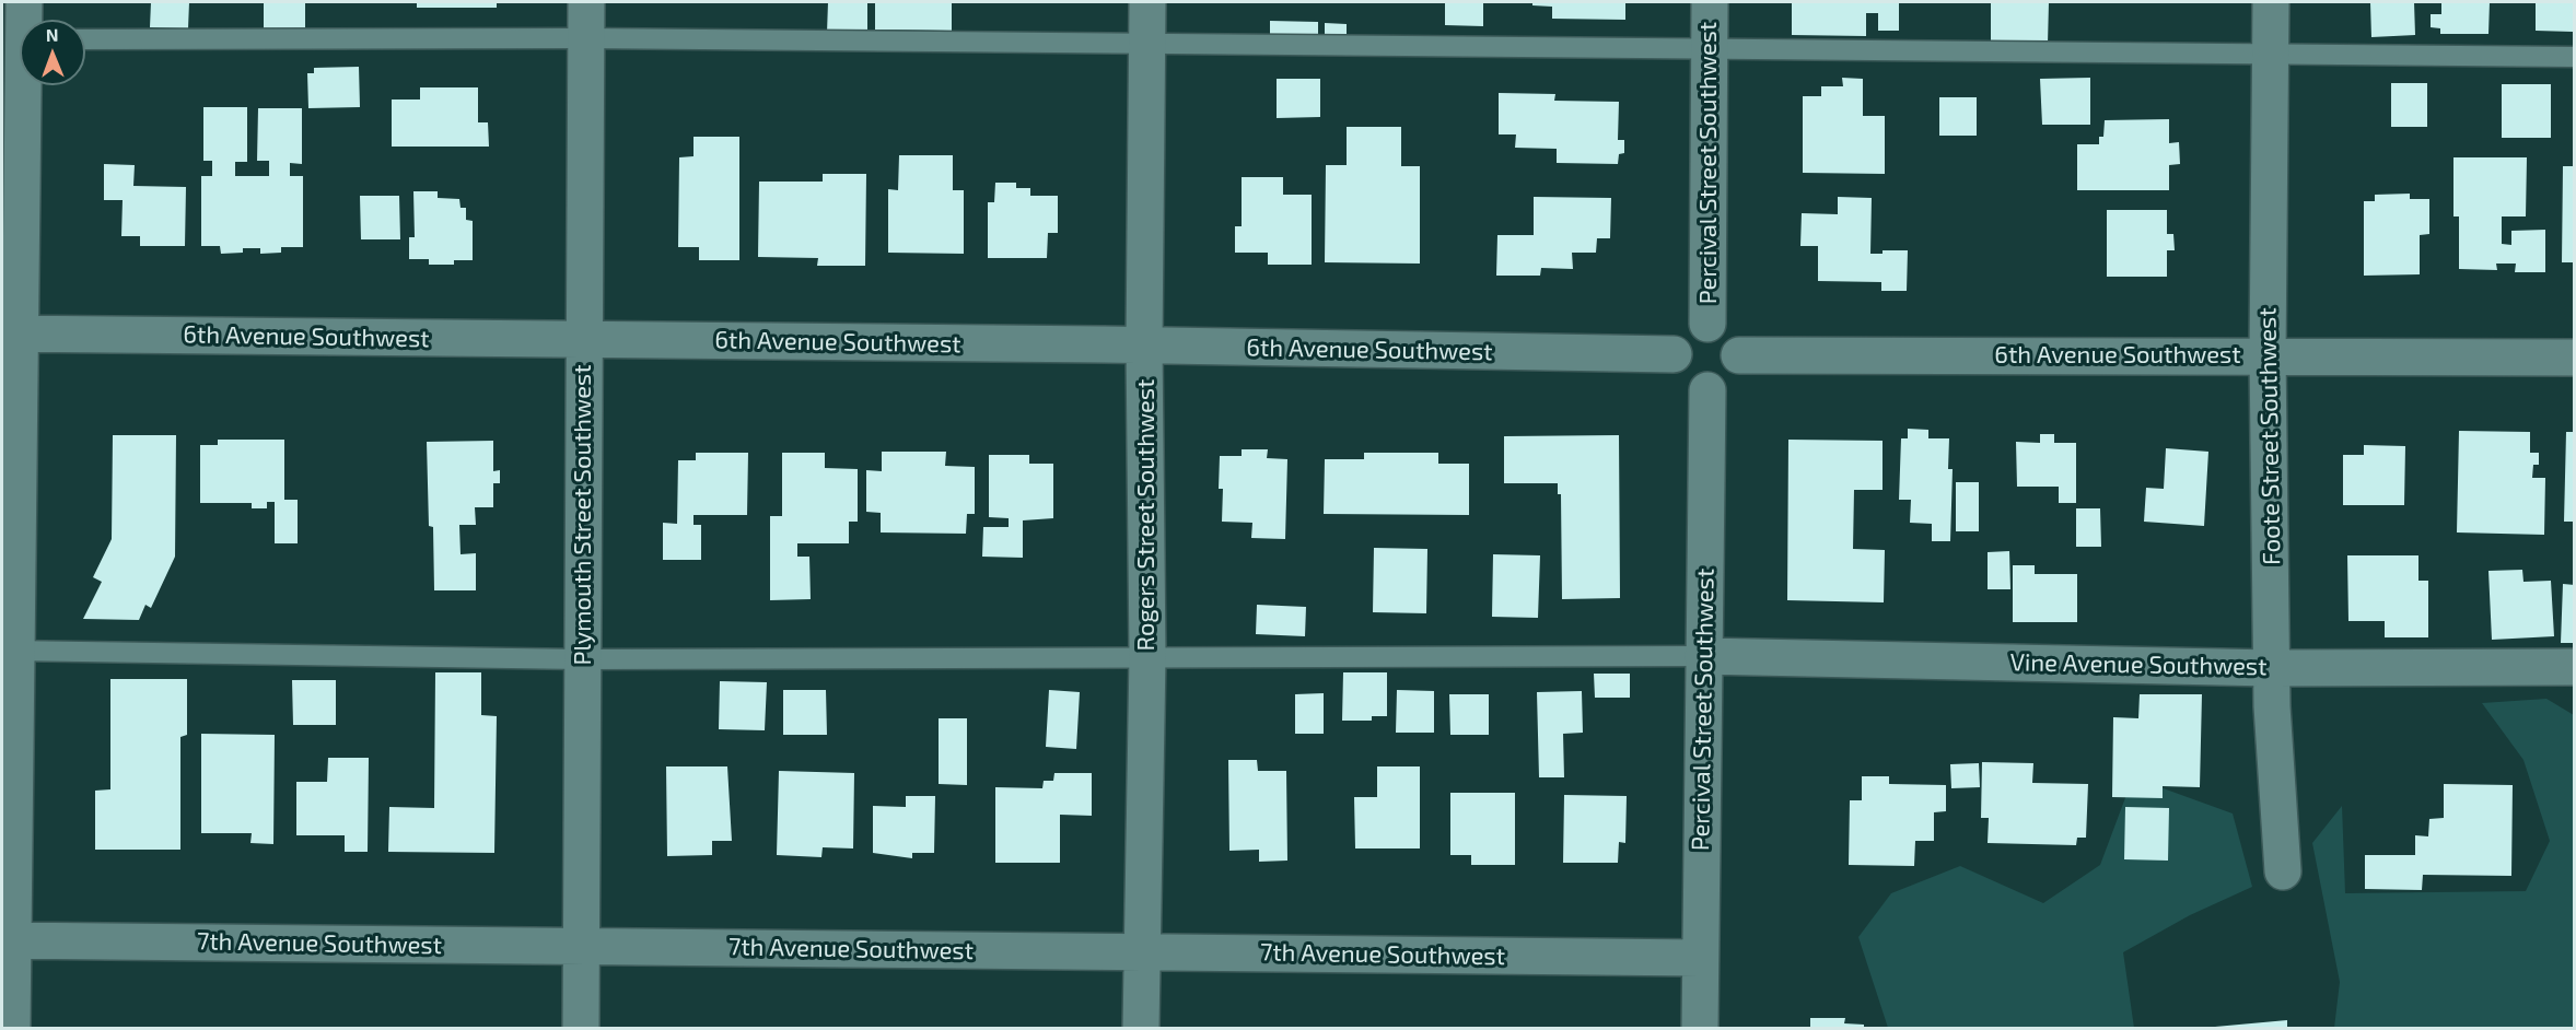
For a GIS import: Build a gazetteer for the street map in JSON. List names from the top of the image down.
{
  "streets": {
    "street": [
      "Percival Street Southwest",
      "6th Avenue Southwest",
      "Foote Street Southwest",
      "Plymouth Street Southwest",
      "Rogers Street Southwest",
      "Vine Avenue Southwest",
      "7th Avenue Southwest"
    ]
  },
  "crossings": [
    ["Percival Street Southwest", "6th Avenue Southwest"],
    ["Percival Street Southwest", "Vine Avenue Southwest"],
    ["Percival Street Southwest", "7th Avenue Southwest"],
    ["6th Avenue Southwest", "Foote Street Southwest"],
    ["6th Avenue Southwest", "Plymouth Street Southwest"],
    ["6th Avenue Southwest", "Rogers Street Southwest"],
    ["Foote Street Southwest", "Vine Avenue Southwest"],
    ["Plymouth Street Southwest", "7th Avenue Southwest"],
    ["Rogers Street Southwest", "7th Avenue Southwest"]
  ],
  "north": "top"
}
